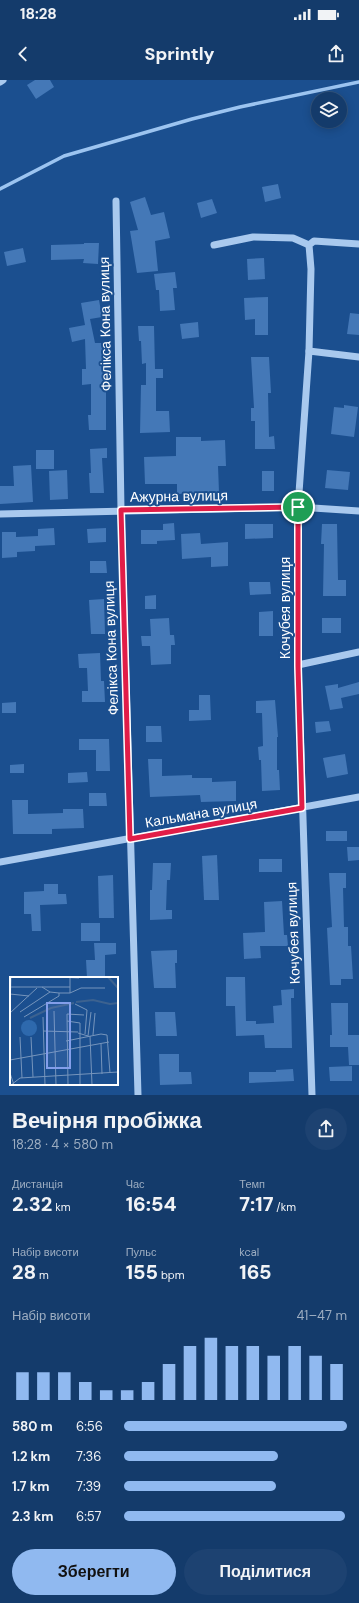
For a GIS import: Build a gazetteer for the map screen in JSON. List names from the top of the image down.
{
  "streets": {
    "street": [
      "Фелікса Кона вулиця",
      "Ажурна вулиця",
      "Кочубея вулиця",
      "Кальмана вулиця"
    ]
  },
  "crossings": [
    ["Фелікса Кона вулиця", "Ажурна вулиця"],
    ["Фелікса Кона вулиця", "Кальмана вулиця"],
    ["Ажурна вулиця", "Кочубея вулиця"],
    ["Кочубея вулиця", "Кальмана вулиця"]
  ],
  "page": {
    "status": "18:28",
    "header": "Sprintly",
    "heading": ["Вечірня пробіжка", "18:28 · 4 × 580 m"],
    "stats": [
      ["Дистанція", "2.32 km"],
      ["Час", "16:54"],
      ["Темп", "7:17 /km"],
      ["Набір висоти", "28 m"],
      ["Пульс", "155 bpm"],
      ["kcal", "165"]
    ],
    "chart": ["Набір висоти", "41–47 m"],
    "list": [
      {
        "name": "580 m",
        "note": "6:56"
      },
      {
        "name": "1.2 km",
        "note": "7:36"
      },
      {
        "name": "1.7 km",
        "note": "7:39"
      },
      {
        "name": "2.3 km",
        "note": "6:57"
      }
    ],
    "buttons": ["Зберегти", "Поділитися"]
  }
}
